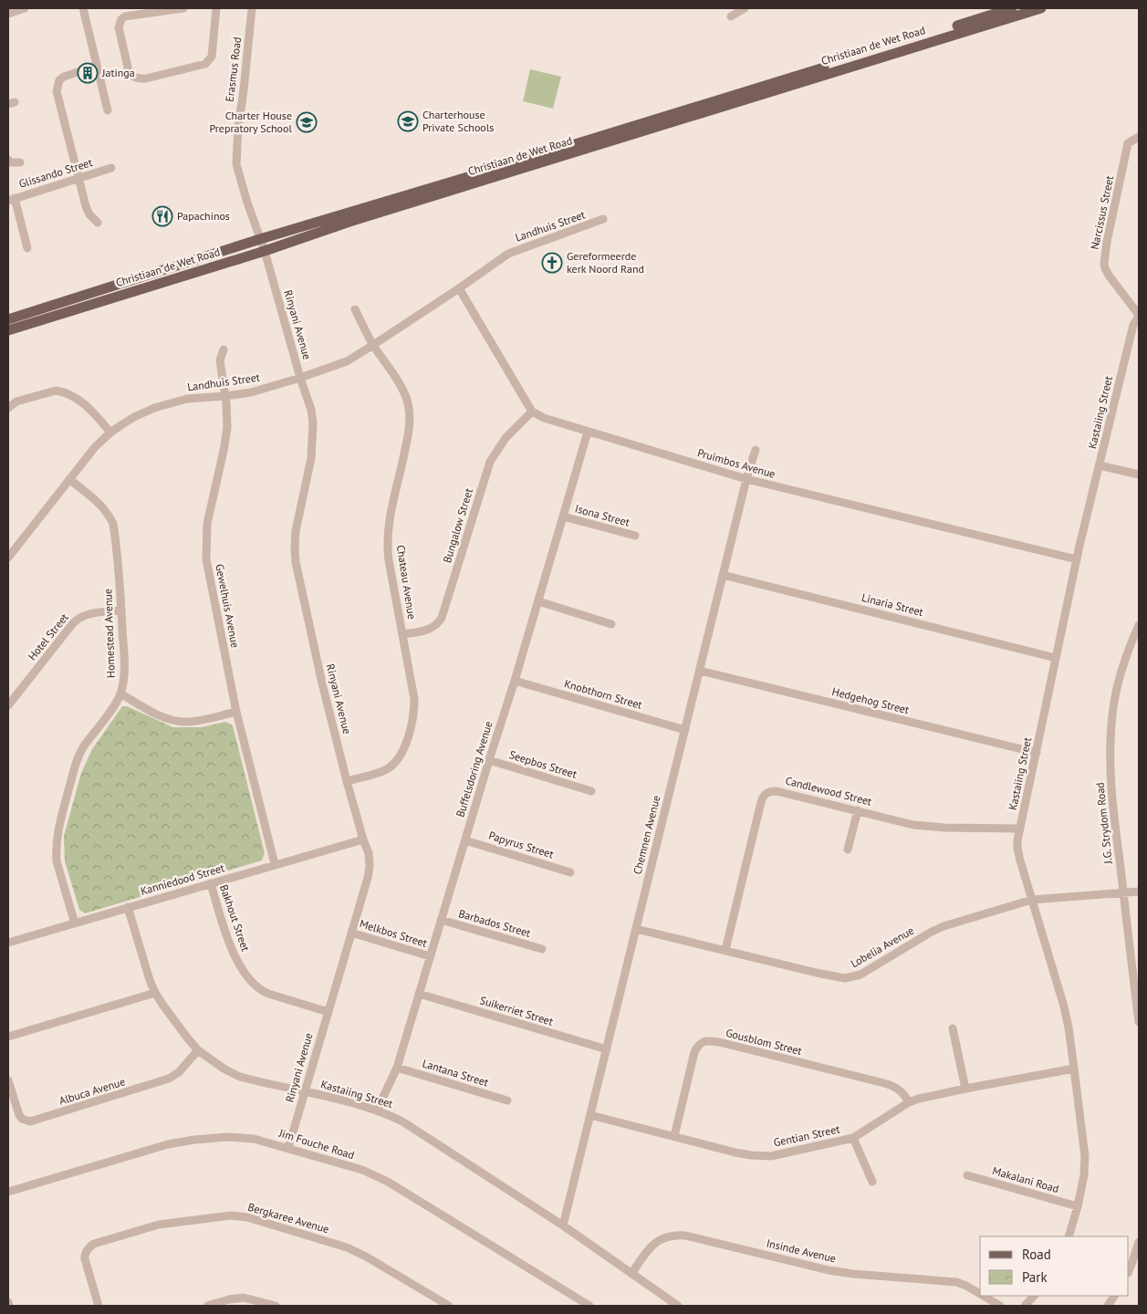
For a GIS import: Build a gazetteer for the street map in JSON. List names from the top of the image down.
{
  "streets": {
    "main road": ["Christiaan de Wet Road"],
    "street": [
      "Erasmus Road",
      "Glissando Street",
      "Narcissus Street",
      "Landhuis Street",
      "Rinyani Avenue",
      "Kastaiing Street",
      "Pruimbos Avenue",
      "Isona Street",
      "Bungalow Street",
      "Chateau Avenue",
      "Linaria Street",
      "Gewelhuis Avenue",
      "Homestead Avenue",
      "Hotel Street",
      "Knobthorn Street",
      "Hedgehog Street",
      "Seepbos Street",
      "Buffelsdoring Avenue",
      "Candlewood Street",
      "J.G. Strydom Road",
      "Chemnen Avenue",
      "Papyrus Street",
      "Kanniedood Street",
      "Bakhout Street",
      "Barbados Street",
      "Melkbos Street",
      "Lobelia Avenue",
      "Suikerriet Street",
      "Gousblom Street",
      "Lantana Street",
      "Albuca Avenue",
      "Gentian Street",
      "Jim Fouche Road",
      "Makalani Road",
      "Bergkaree Avenue",
      "Insinde Avenue"
    ]
  },
  "crossings": [
    ["Christiaan de Wet Road", "Erasmus Road"],
    ["Christiaan de Wet Road", "Rinyani Avenue"],
    ["Erasmus Road", "Rinyani Avenue"],
    ["Narcissus Street", "Kastaiing Street"],
    ["Landhuis Street", "Rinyani Avenue"],
    ["Landhuis Street", "Chateau Avenue"],
    ["Landhuis Street", "Gewelhuis Avenue"],
    ["Landhuis Street", "Homestead Avenue"],
    ["Rinyani Avenue", "Kastaiing Street"],
    ["Rinyani Avenue", "Chateau Avenue"],
    ["Rinyani Avenue", "Kanniedood Street"],
    ["Rinyani Avenue", "Bakhout Street"],
    ["Rinyani Avenue", "Melkbos Street"],
    ["Rinyani Avenue", "Jim Fouche Road"],
    ["Kastaiing Street", "Pruimbos Avenue"],
    ["Kastaiing Street", "Linaria Street"],
    ["Kastaiing Street", "Hedgehog Street"],
    ["Kastaiing Street", "Buffelsdoring Avenue"],
    ["Kastaiing Street", "Candlewood Street"],
    ["Kastaiing Street", "Chemnen Avenue"],
    ["Kastaiing Street", "Kanniedood Street"],
    ["Kastaiing Street", "Lobelia Avenue"],
    ["Kastaiing Street", "Albuca Avenue"],
    ["Kastaiing Street", "Gentian Street"],
    ["Kastaiing Street", "Makalani Road"],
    ["Kastaiing Street", "Insinde Avenue"],
    ["Pruimbos Avenue", "Bungalow Street"],
    ["Pruimbos Avenue", "Buffelsdoring Avenue"],
    ["Pruimbos Avenue", "Chemnen Avenue"],
    ["Isona Street", "Buffelsdoring Avenue"],
    ["Bungalow Street", "Chateau Avenue"],
    ["Linaria Street", "Chemnen Avenue"],
    ["Gewelhuis Avenue", "Kanniedood Street"],
    ["Homestead Avenue", "Hotel Street"],
    ["Homestead Avenue", "Kanniedood Street"],
    ["Knobthorn Street", "Buffelsdoring Avenue"],
    ["Knobthorn Street", "Chemnen Avenue"],
    ["Hedgehog Street", "Chemnen Avenue"],
    ["Seepbos Street", "Buffelsdoring Avenue"],
    ["Buffelsdoring Avenue", "Papyrus Street"],
    ["Buffelsdoring Avenue", "Barbados Street"],
    ["Buffelsdoring Avenue", "Melkbos Street"],
    ["Buffelsdoring Avenue", "Suikerriet Street"],
    ["Buffelsdoring Avenue", "Lantana Street"],
    ["Candlewood Street", "Lobelia Avenue"],
    ["J.G. Strydom Road", "Lobelia Avenue"],
    ["Chemnen Avenue", "Lobelia Avenue"],
    ["Chemnen Avenue", "Suikerriet Street"],
    ["Chemnen Avenue", "Gentian Street"],
    ["Kanniedood Street", "Bakhout Street"],
    ["Gousblom Street", "Gentian Street"]
  ],
  "places": {
    "building": ["Jatinga"],
    "school or university": ["Charterhouse Private Schools", "Charter House Prepratory School"],
    "restaurant": ["Papachinos"],
    "church": ["Gereformeerde kerk Noord Rand"]
  },
  "legend": ["Road", "Park"]
}
